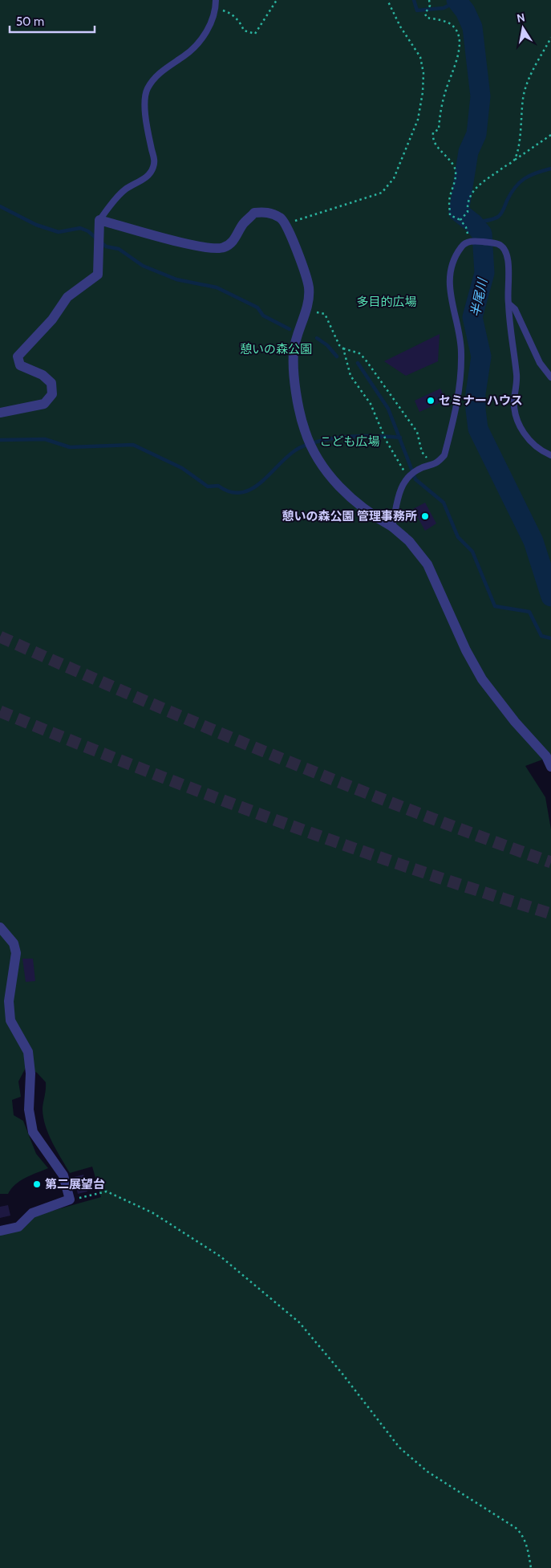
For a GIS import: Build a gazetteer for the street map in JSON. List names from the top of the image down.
{
  "water": ["半尾川"],
  "parks": ["多目的広場", "憩いの森公園", "こども広場"],
  "places": ["セミナーハウス", "憩いの森公園 管理事務所", "第二展望台"],
  "scale_bar": "50 m",
  "north": "top"
}
